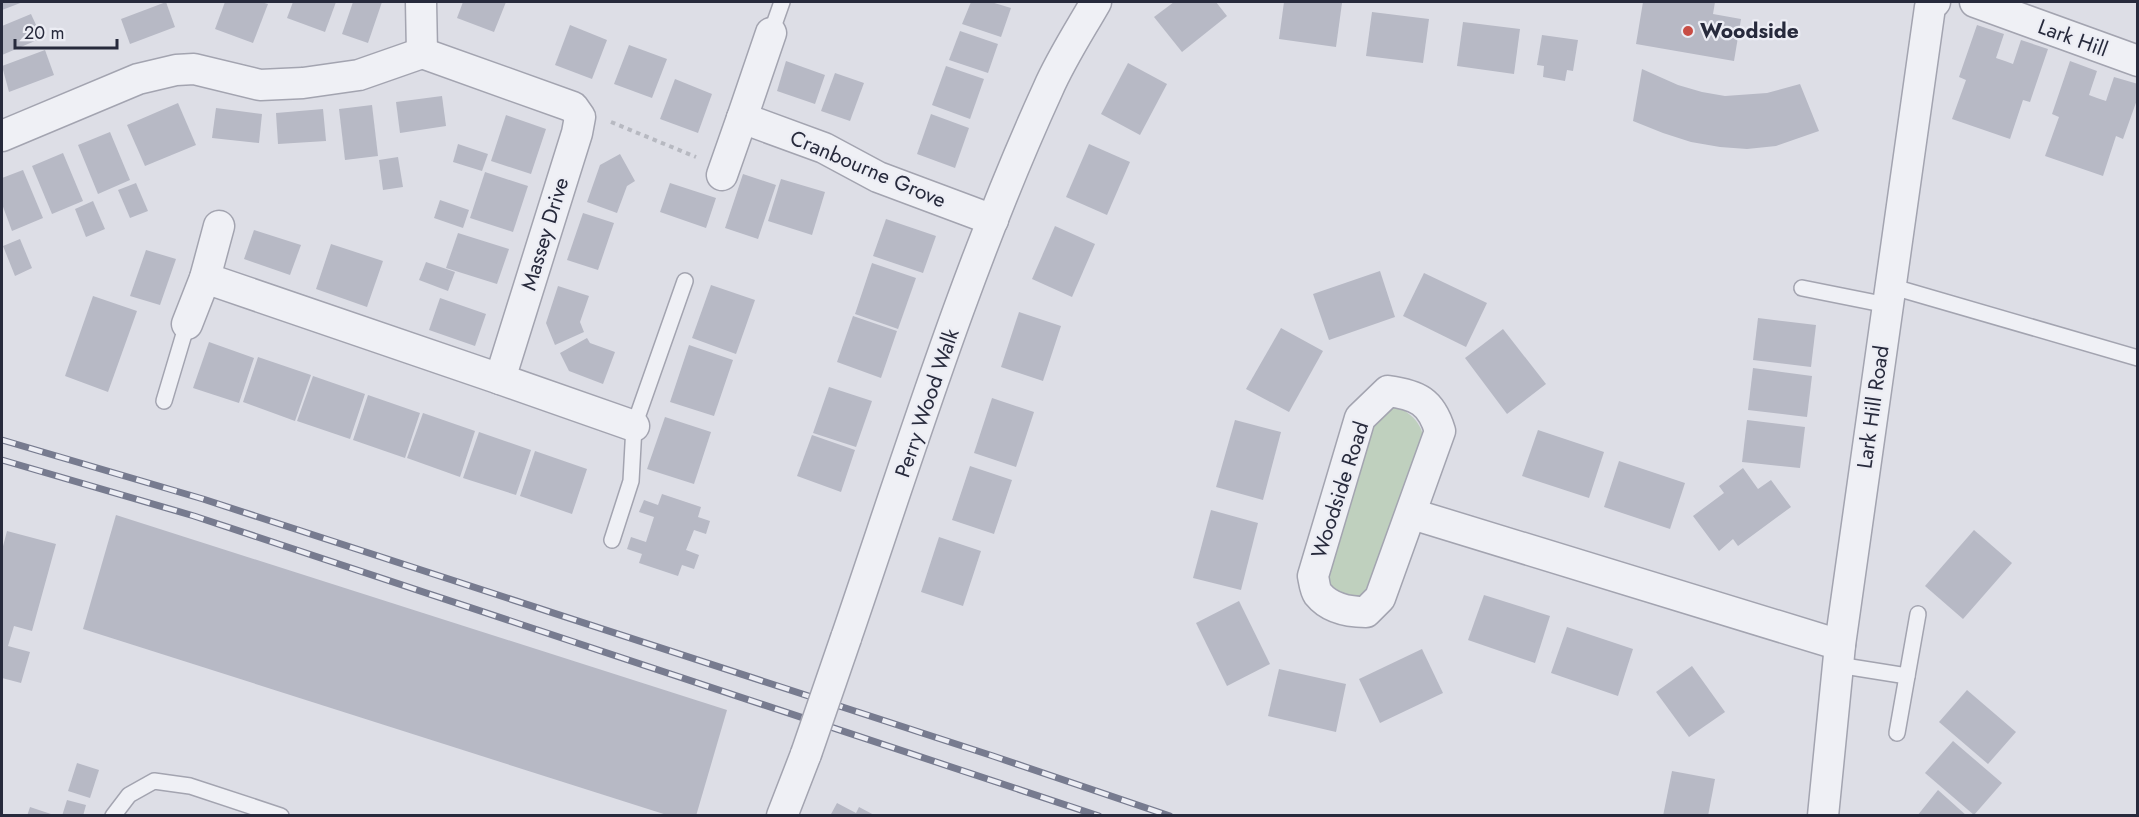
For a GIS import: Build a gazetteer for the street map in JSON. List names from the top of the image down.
{
  "streets": {
    "street": [
      "Lark Hill",
      "Cranbourne Grove",
      "Massey Drive",
      "Perry Wood Walk",
      "Lark Hill Road",
      "Woodside Road"
    ]
  },
  "crossings": [
    ["Cranbourne Grove", "Perry Wood Walk"]
  ],
  "places": ["Woodside"],
  "scale_bar": "20 m"
}
